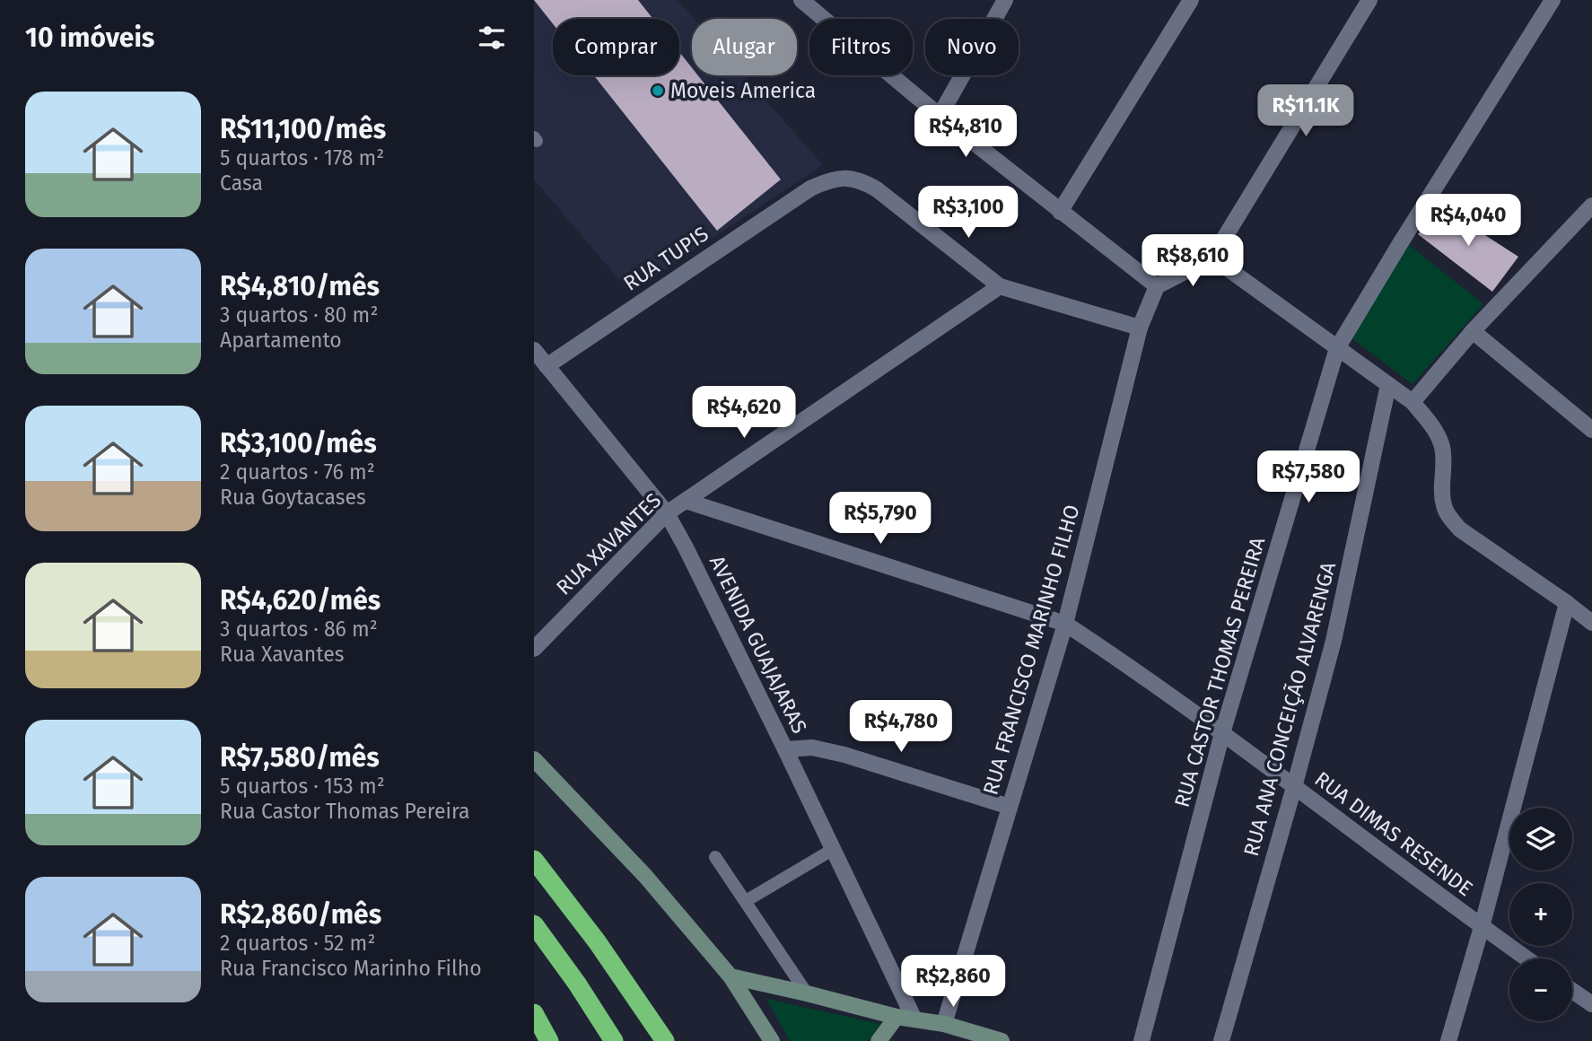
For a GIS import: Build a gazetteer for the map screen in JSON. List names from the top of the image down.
{
  "streets": {
    "street": [
      "RUA TUPIS",
      "RUA XAVANTES",
      "AVENIDA GUAJAJARAS",
      "RUA FRANCISCO MARINHO FILHO",
      "RUA CASTOR THOMAS PEREIRA",
      "RUA ANA CONCEIÇÃO ALVARENGA",
      "RUA DIMAS RESENDE"
    ]
  },
  "crossings": [
    ["RUA TUPIS", "RUA XAVANTES"],
    ["RUA TUPIS", "AVENIDA GUAJAJARAS"],
    ["RUA XAVANTES", "AVENIDA GUAJAJARAS"],
    ["RUA XAVANTES", "RUA DIMAS RESENDE"],
    ["RUA FRANCISCO MARINHO FILHO", "RUA DIMAS RESENDE"],
    ["RUA CASTOR THOMAS PEREIRA", "RUA DIMAS RESENDE"],
    ["RUA ANA CONCEIÇÃO ALVARENGA", "RUA DIMAS RESENDE"]
  ],
  "places": ["Moveis America"],
  "page": {
    "heading": "10 imóveis",
    "chip": [
      "Comprar",
      "Alugar",
      "Filtros",
      "Novo"
    ],
    "list": [
      {
        "name": "R$11,100/mês",
        "note": "5 quartos · 178 m² · Casa"
      },
      {
        "name": "R$4,810/mês",
        "note": "3 quartos · 80 m² · Apartamento"
      },
      {
        "name": "R$3,100/mês",
        "note": "2 quartos · 76 m² · Rua Goytacases"
      },
      {
        "name": "R$4,620/mês",
        "note": "3 quartos · 86 m² · Rua Xavantes"
      },
      {
        "name": "R$7,580/mês",
        "note": "5 quartos · 153 m² · Rua Castor Thomas Pereira"
      },
      {
        "name": "R$2,860/mês",
        "note": "2 quartos · 52 m² · Rua Francisco Marinho Filho"
      }
    ],
    "price": [
      "R$11.1K",
      "R$4,810",
      "R$3,100",
      "R$4,040",
      "R$8,610",
      "R$4,620",
      "R$7,580",
      "R$5,790",
      "R$4,780",
      "R$2,860"
    ],
    "map_buttons": ["+", "−"]
  }
}
